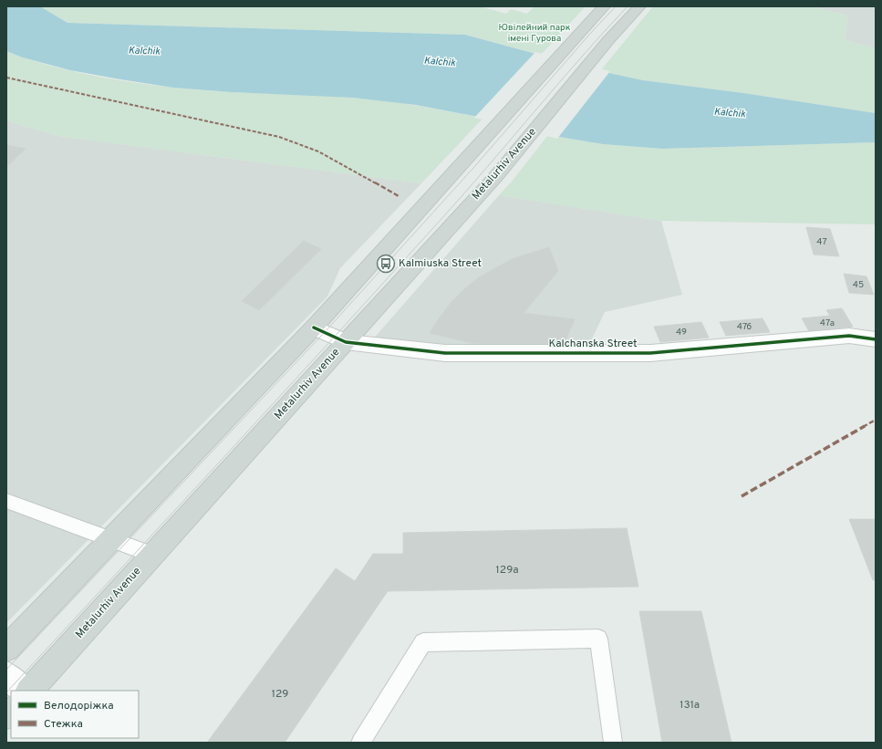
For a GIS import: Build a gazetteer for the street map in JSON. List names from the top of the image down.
{
  "streets": {
    "main road": ["Metalurhiv Avenue"],
    "street": ["Kalchanska Street"]
  },
  "crossings": [
    ["Metalurhiv Avenue", "Kalchanska Street"]
  ],
  "water": ["Kalchik"],
  "parks": ["Ювілейний парк імені Гурова"],
  "places": {
    "bus stop": ["Kalmiuska Street"]
  },
  "house_numbers": [
    "47",
    "45",
    "47а",
    "47б",
    "49",
    "129а",
    "129",
    "131а"
  ],
  "legend": ["Велодоріжка", "Стежка"]
}
